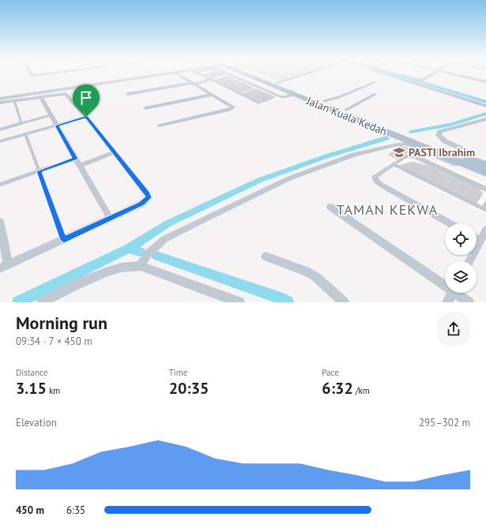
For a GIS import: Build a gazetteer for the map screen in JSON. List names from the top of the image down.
{
  "streets": {
    "main road": ["Jalan Kuala Kedah"]
  },
  "districts": ["TAMAN KEKWA"],
  "places": {
    "school or university": ["PASTI Ibrahim"]
  },
  "page": {
    "heading": ["Morning run", "09:34 · 7 × 450 m"],
    "stats": [
      ["Distance", "3.15 km"],
      ["Time", "20:35"],
      ["Pace", "6:32 /km"]
    ],
    "chart": ["Elevation", "295–302 m"],
    "list": [
      {
        "name": "450 m",
        "note": "6:35"
      }
    ]
  }
}
